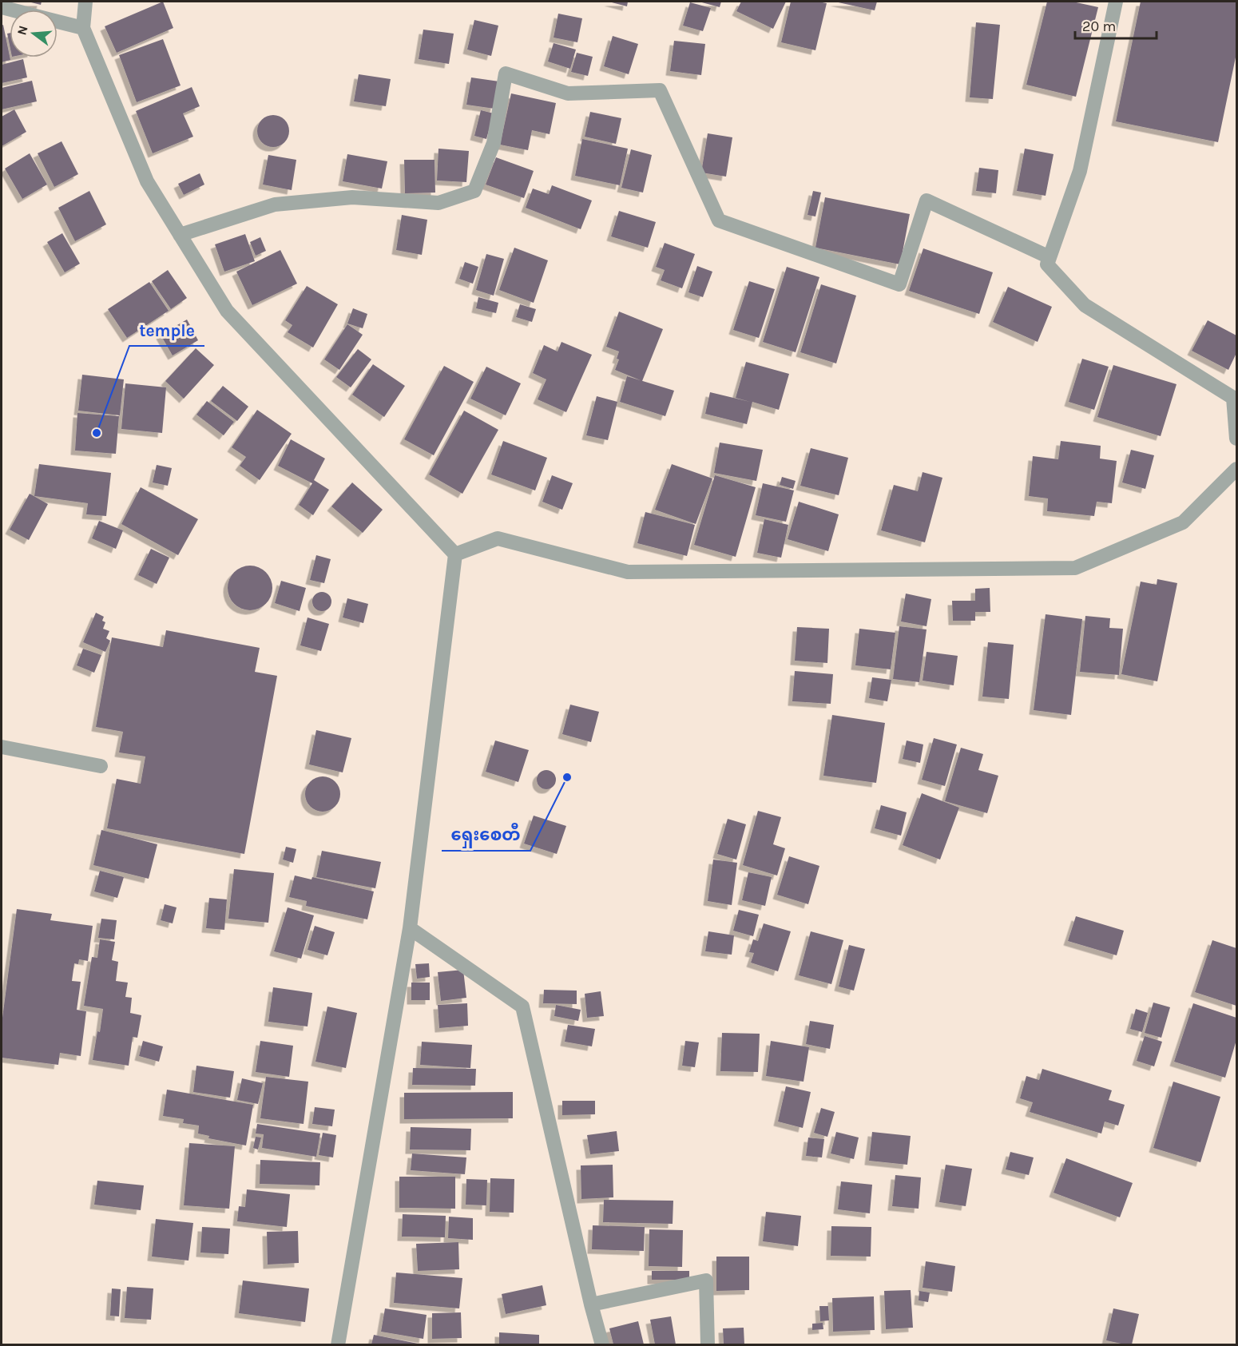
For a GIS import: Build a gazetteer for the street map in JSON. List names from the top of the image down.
{
  "places": ["temple", "ရှေးစေတီ"],
  "scale_bar": "20 m",
  "north": "left"
}
